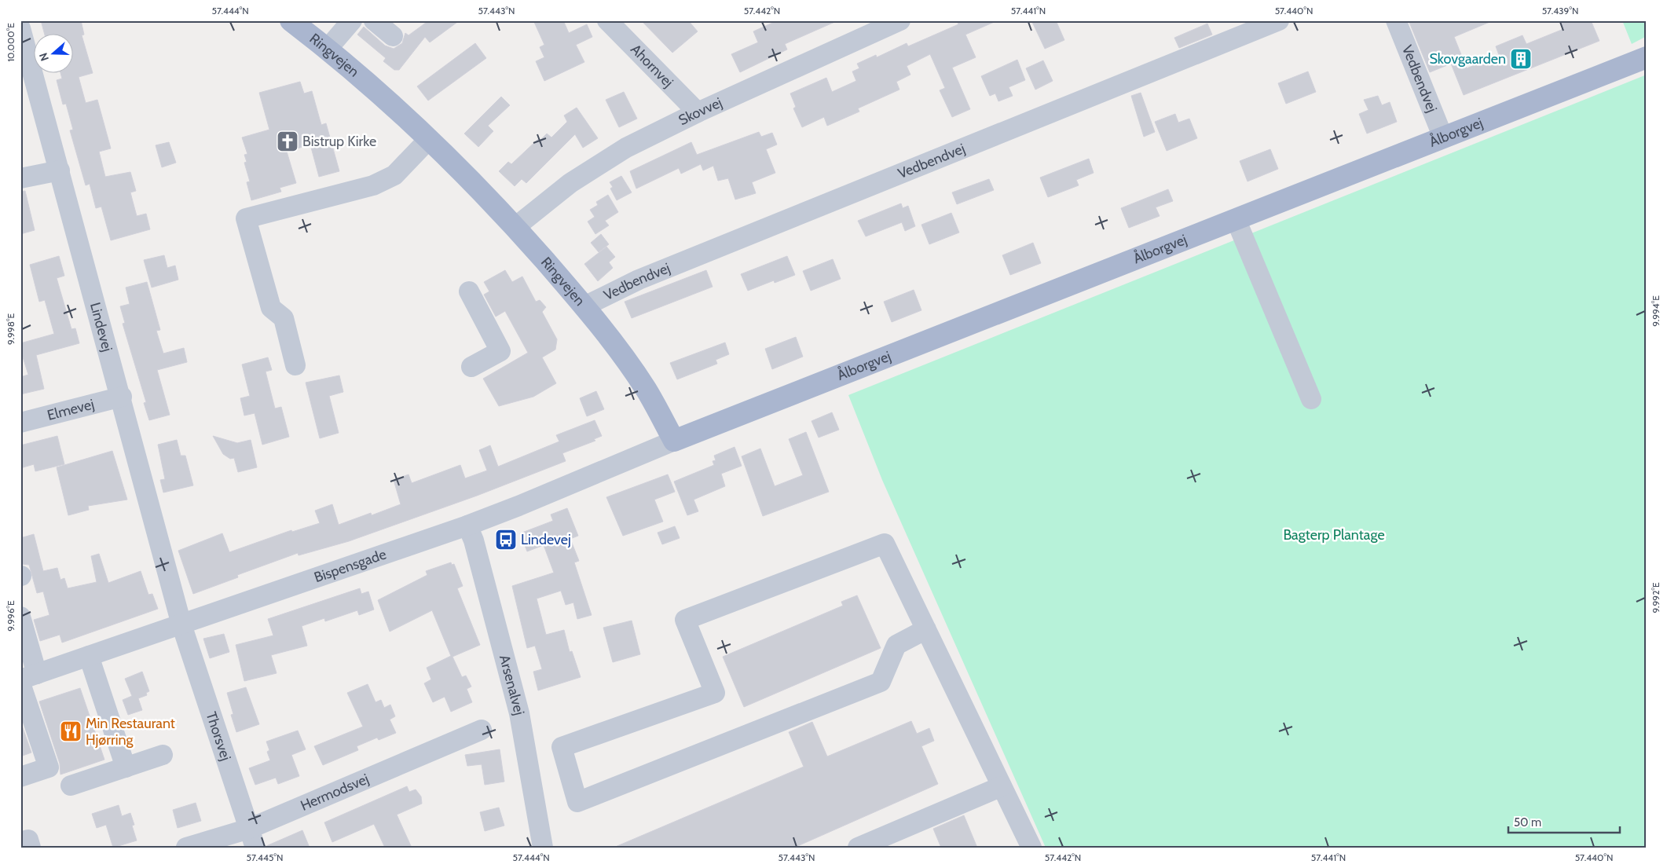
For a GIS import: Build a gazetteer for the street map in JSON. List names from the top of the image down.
{
  "streets": {
    "main road": ["Ringvejen", "Ålborgvej"],
    "street": [
      "Ahornvej",
      "Vedbendvej",
      "Skovvej",
      "Lindevej",
      "Elmevej",
      "Bispensgade",
      "Arsenalvej",
      "Thorsvej",
      "Hermodsvej"
    ]
  },
  "crossings": [
    ["Ringvejen", "Vedbendvej"],
    ["Ringvejen", "Skovvej"],
    ["Ringvejen", "Ålborgvej"],
    ["Ringvejen", "Bispensgade"],
    ["Ahornvej", "Skovvej"],
    ["Vedbendvej", "Ålborgvej"],
    ["Ålborgvej", "Bispensgade"],
    ["Lindevej", "Elmevej"],
    ["Lindevej", "Bispensgade"],
    ["Lindevej", "Thorsvej"],
    ["Bispensgade", "Arsenalvej"],
    ["Bispensgade", "Thorsvej"],
    ["Thorsvej", "Hermodsvej"]
  ],
  "parks": ["Bagterp Plantage"],
  "places": {
    "building": ["Skovgaarden"],
    "church": ["Bistrup Kirke"],
    "bus stop": ["Lindevej"],
    "restaurant": ["Min Restaurant Hjørring"]
  },
  "scale_bar": "50 m",
  "north": "left",
  "coordinates": [
    "57.444°N",
    "57.443°N",
    "57.442°N",
    "57.441°N",
    "57.440°N",
    "57.439°N",
    "10.000°E",
    "9.994°E",
    "9.998°E",
    "9.992°E",
    "9.996°E",
    "57.445°N"
  ]
}
